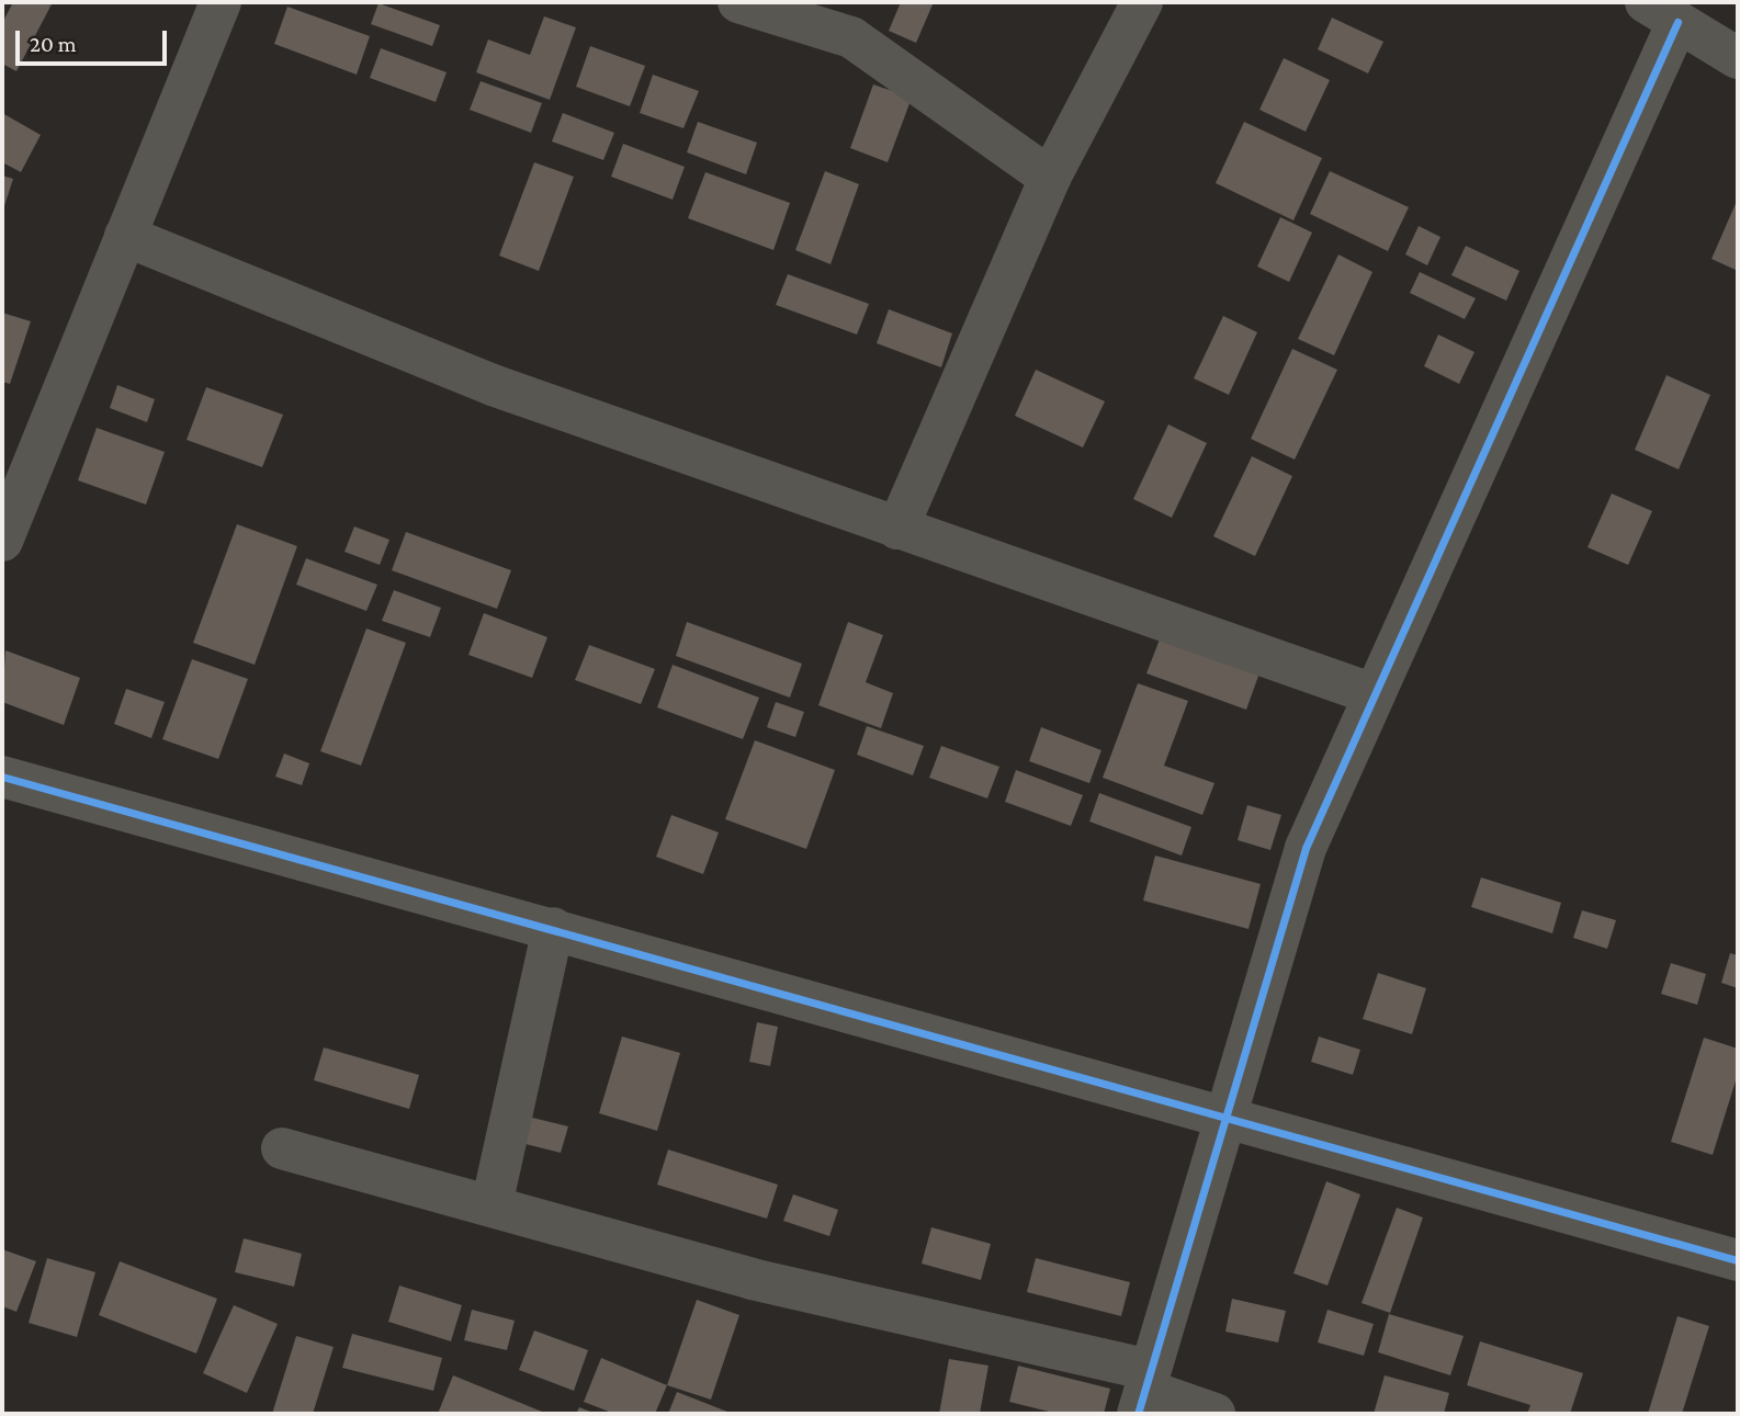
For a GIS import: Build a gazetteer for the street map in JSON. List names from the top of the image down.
{
  "scale_bar": "20 m"
}
